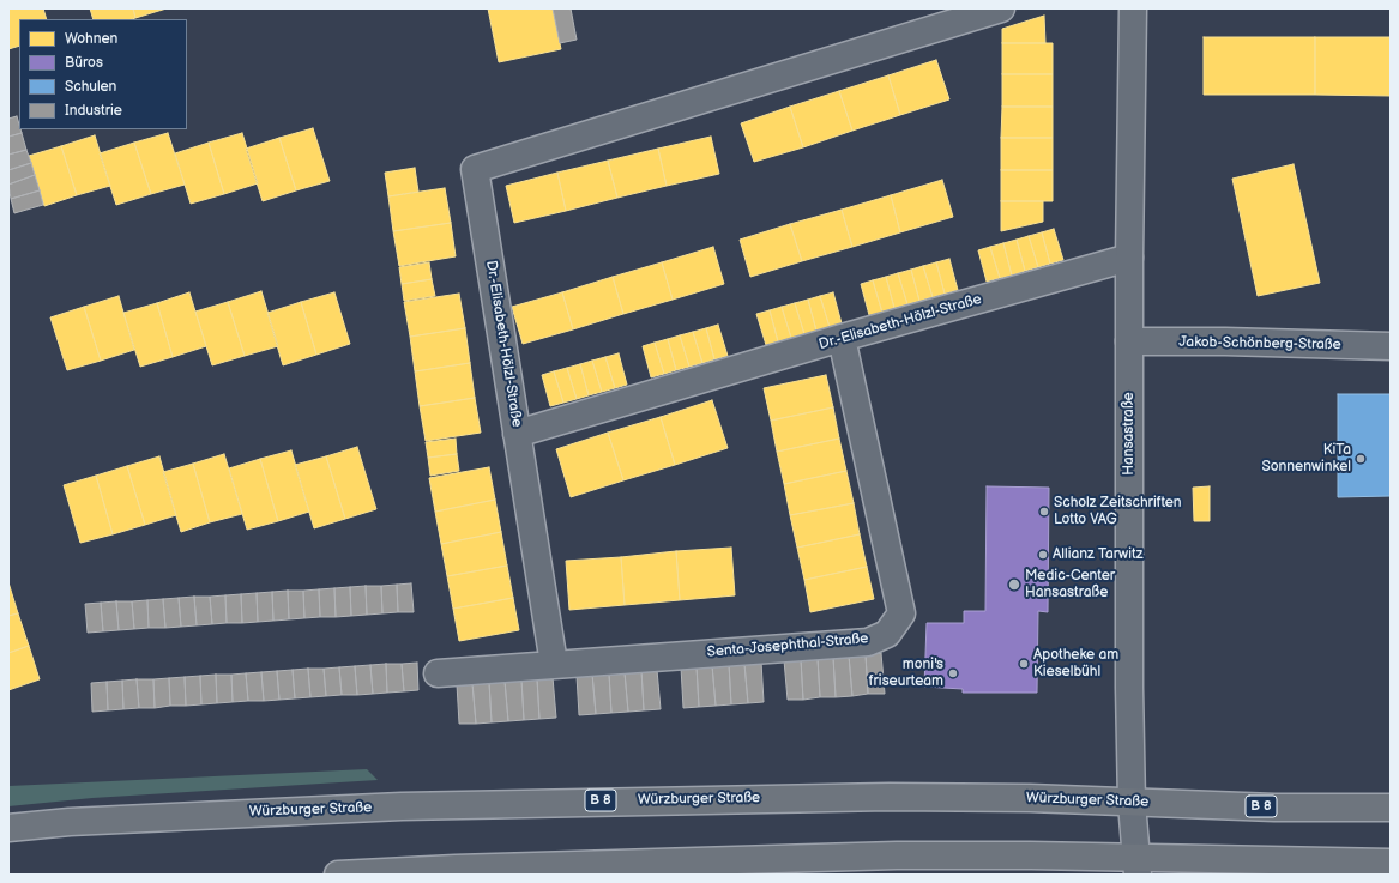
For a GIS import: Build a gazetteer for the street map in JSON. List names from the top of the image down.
{
  "streets": {
    "main road": ["Würzburger Straße", "B 8"],
    "street": [
      "Dr.-Elisabeth-Hölzl-Straße",
      "Jakob-Schönberg-Straße",
      "Hansastraße",
      "Senta-Josephthal-Straße"
    ]
  },
  "crossings": [
    ["Dr.-Elisabeth-Hölzl-Straße", "Hansastraße"],
    ["Dr.-Elisabeth-Hölzl-Straße", "Senta-Josephthal-Straße"],
    ["Jakob-Schönberg-Straße", "Hansastraße"],
    ["Hansastraße", "Würzburger Straße"]
  ],
  "places": [
    "KiTa Sonnenwinkel",
    "Scholz Zeitschriften Lotto VAG",
    "Allianz Tarwitz",
    "Medic-Center Hansastraße",
    "Apotheke am Kieselbühl",
    "moni's friseurteam"
  ],
  "legend": [
    "Wohnen",
    "Büros",
    "Schulen",
    "Industrie"
  ]
}
